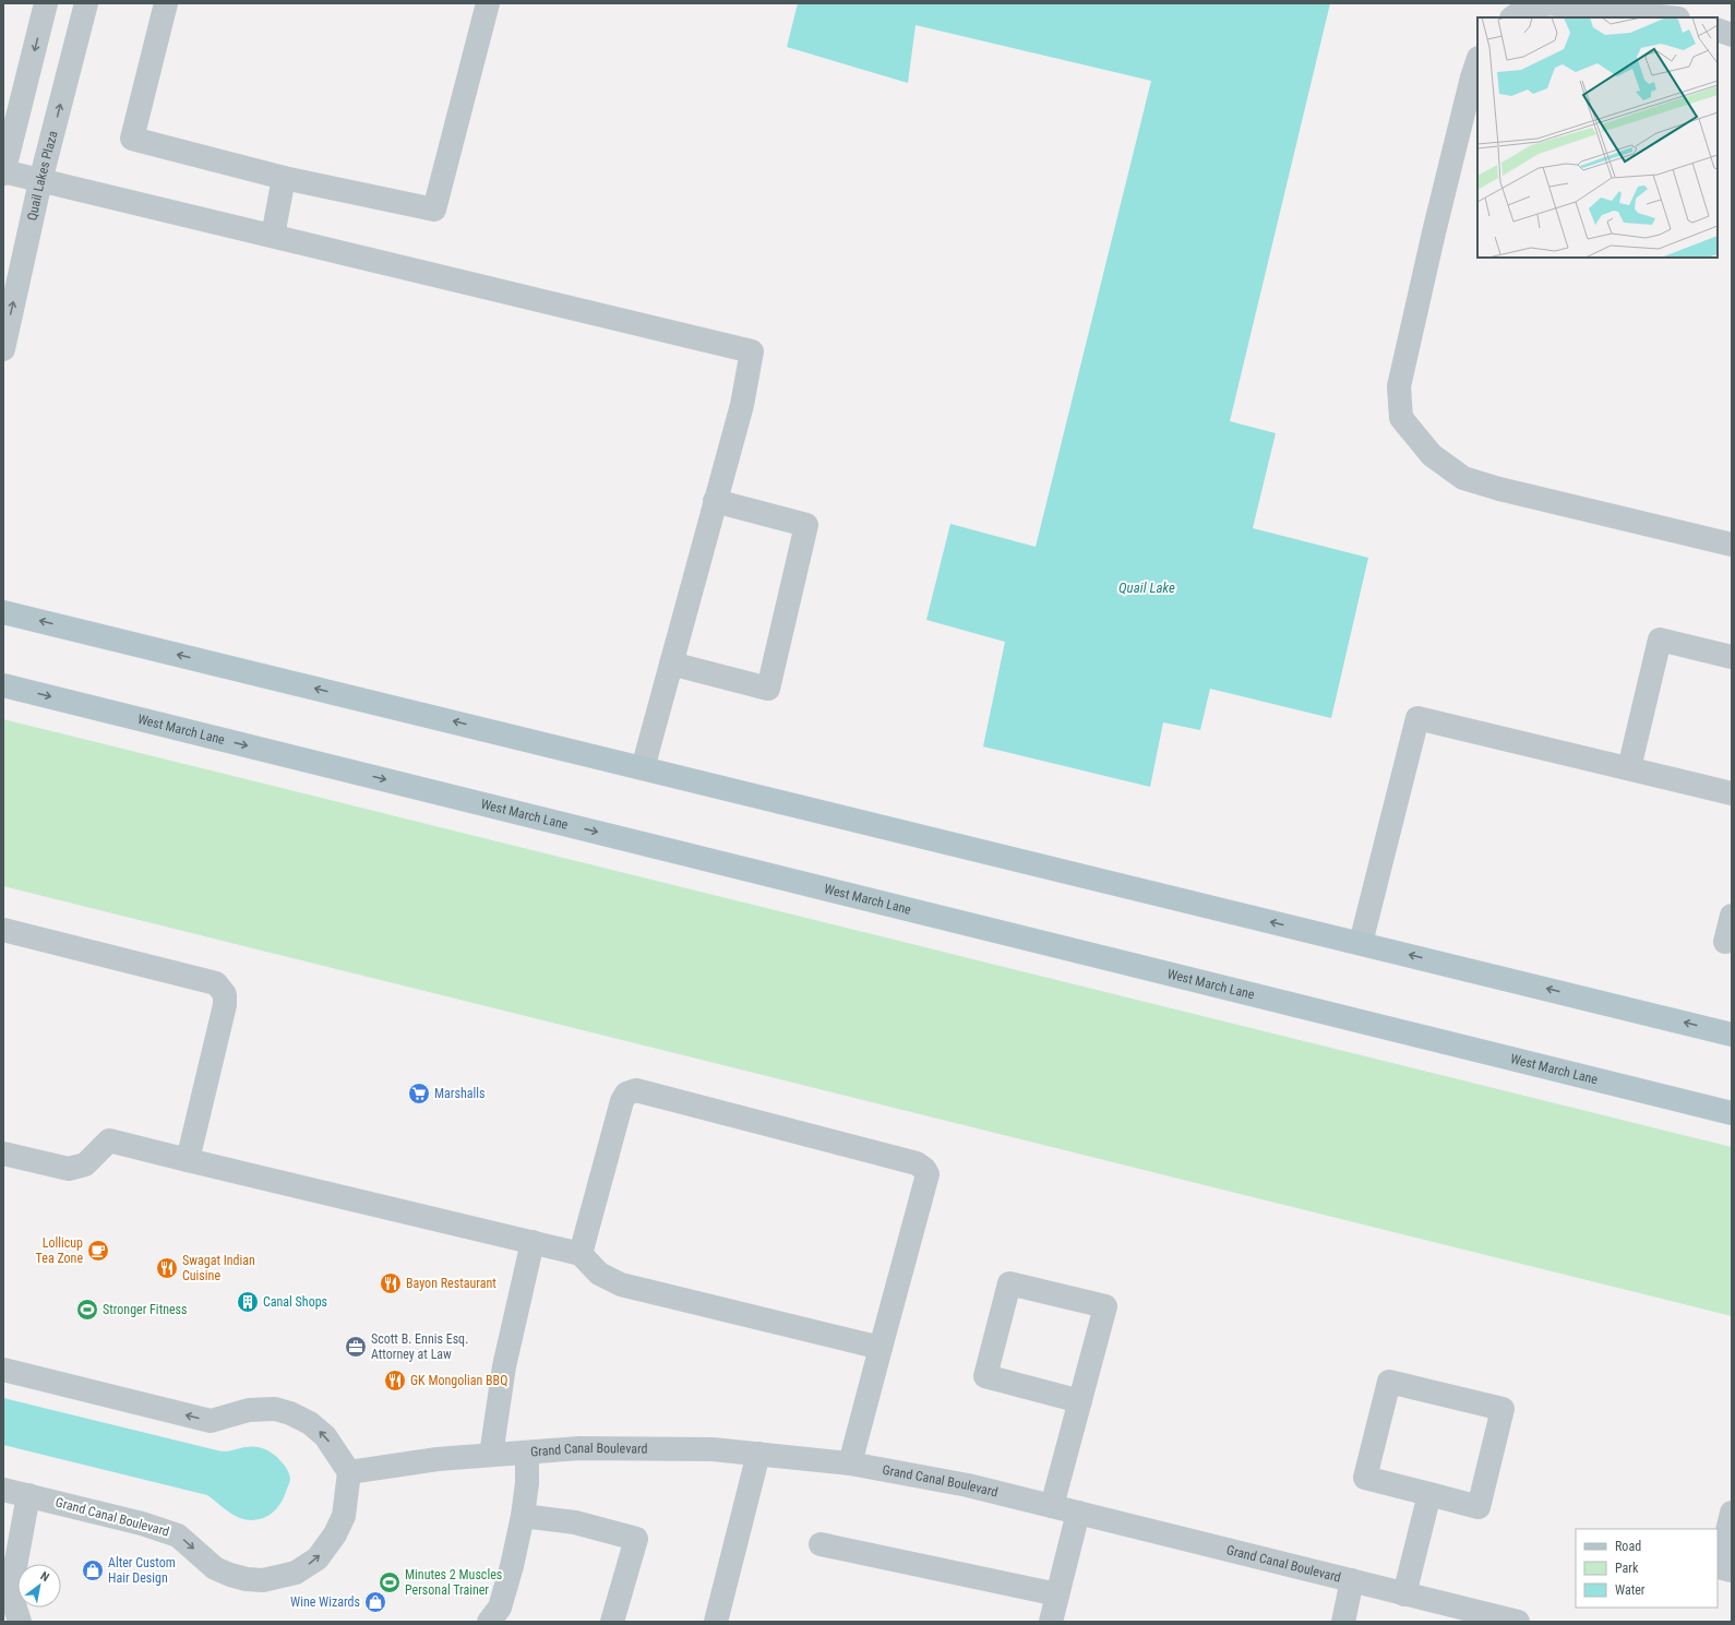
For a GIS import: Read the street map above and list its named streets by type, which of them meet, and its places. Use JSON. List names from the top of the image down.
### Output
{
  "streets": {
    "main road": ["West March Lane"],
    "street": ["Quail Lakes Plaza", "Grand Canal Boulevard"]
  },
  "water": ["Quail Lake"],
  "places": {
    "supermarket": ["Marshalls"],
    "cafe": ["Lollicup Tea Zone"],
    "restaurant": ["Swagat Indian Cuisine", "Bayon Restaurant", "GK Mongolian BBQ"],
    "building": ["Canal Shops"],
    "sports": ["Stronger Fitness", "Minutes 2 Muscles Personal Trainer"],
    "office": ["Scott B. Ennis Esq. Attorney at Law"],
    "shop": ["Alter Custom Hair Design", "Wine Wizards"]
  },
  "legend": ["Road", "Park", "Water"],
  "north": "top right"
}
